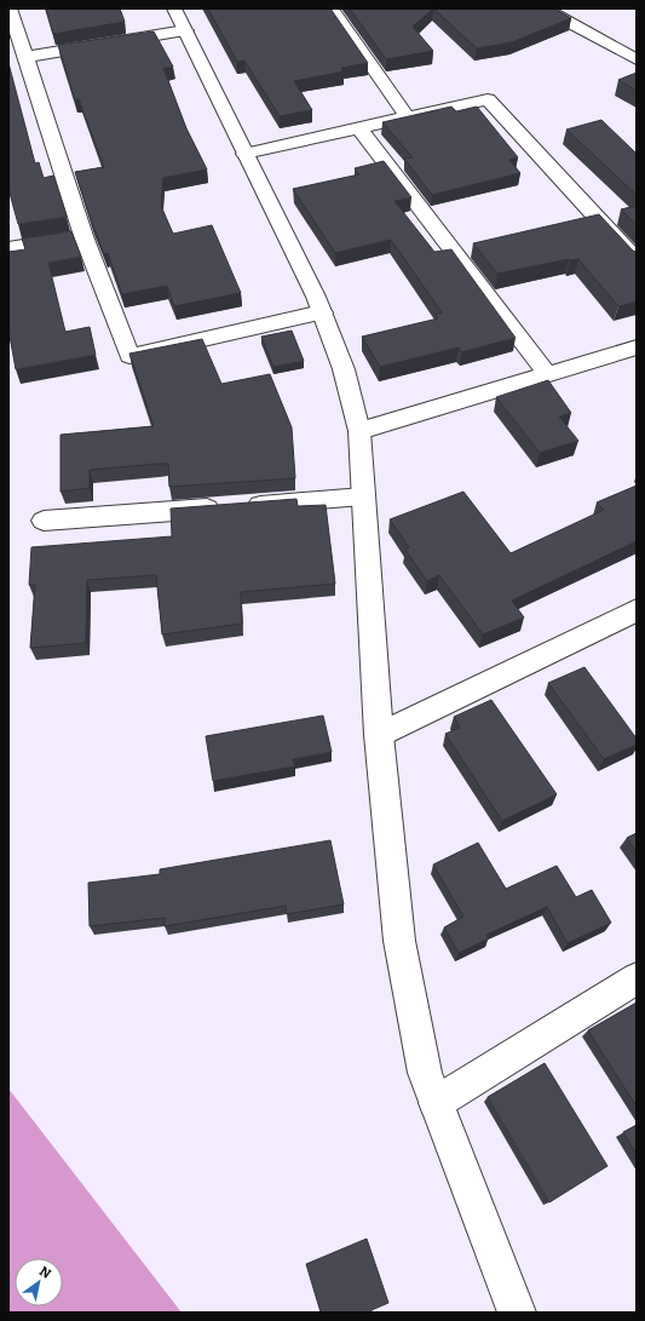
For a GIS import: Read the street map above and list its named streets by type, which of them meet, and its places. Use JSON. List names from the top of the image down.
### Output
{
  "north": "top right"
}
